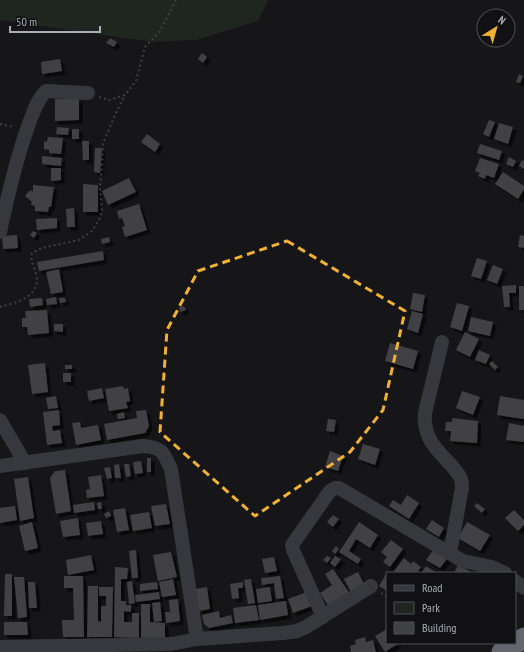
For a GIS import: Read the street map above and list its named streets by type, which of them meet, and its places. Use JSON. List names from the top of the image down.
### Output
{
  "legend": ["Road", "Park", "Building"],
  "scale_bar": "50 m",
  "north": "top right"
}
